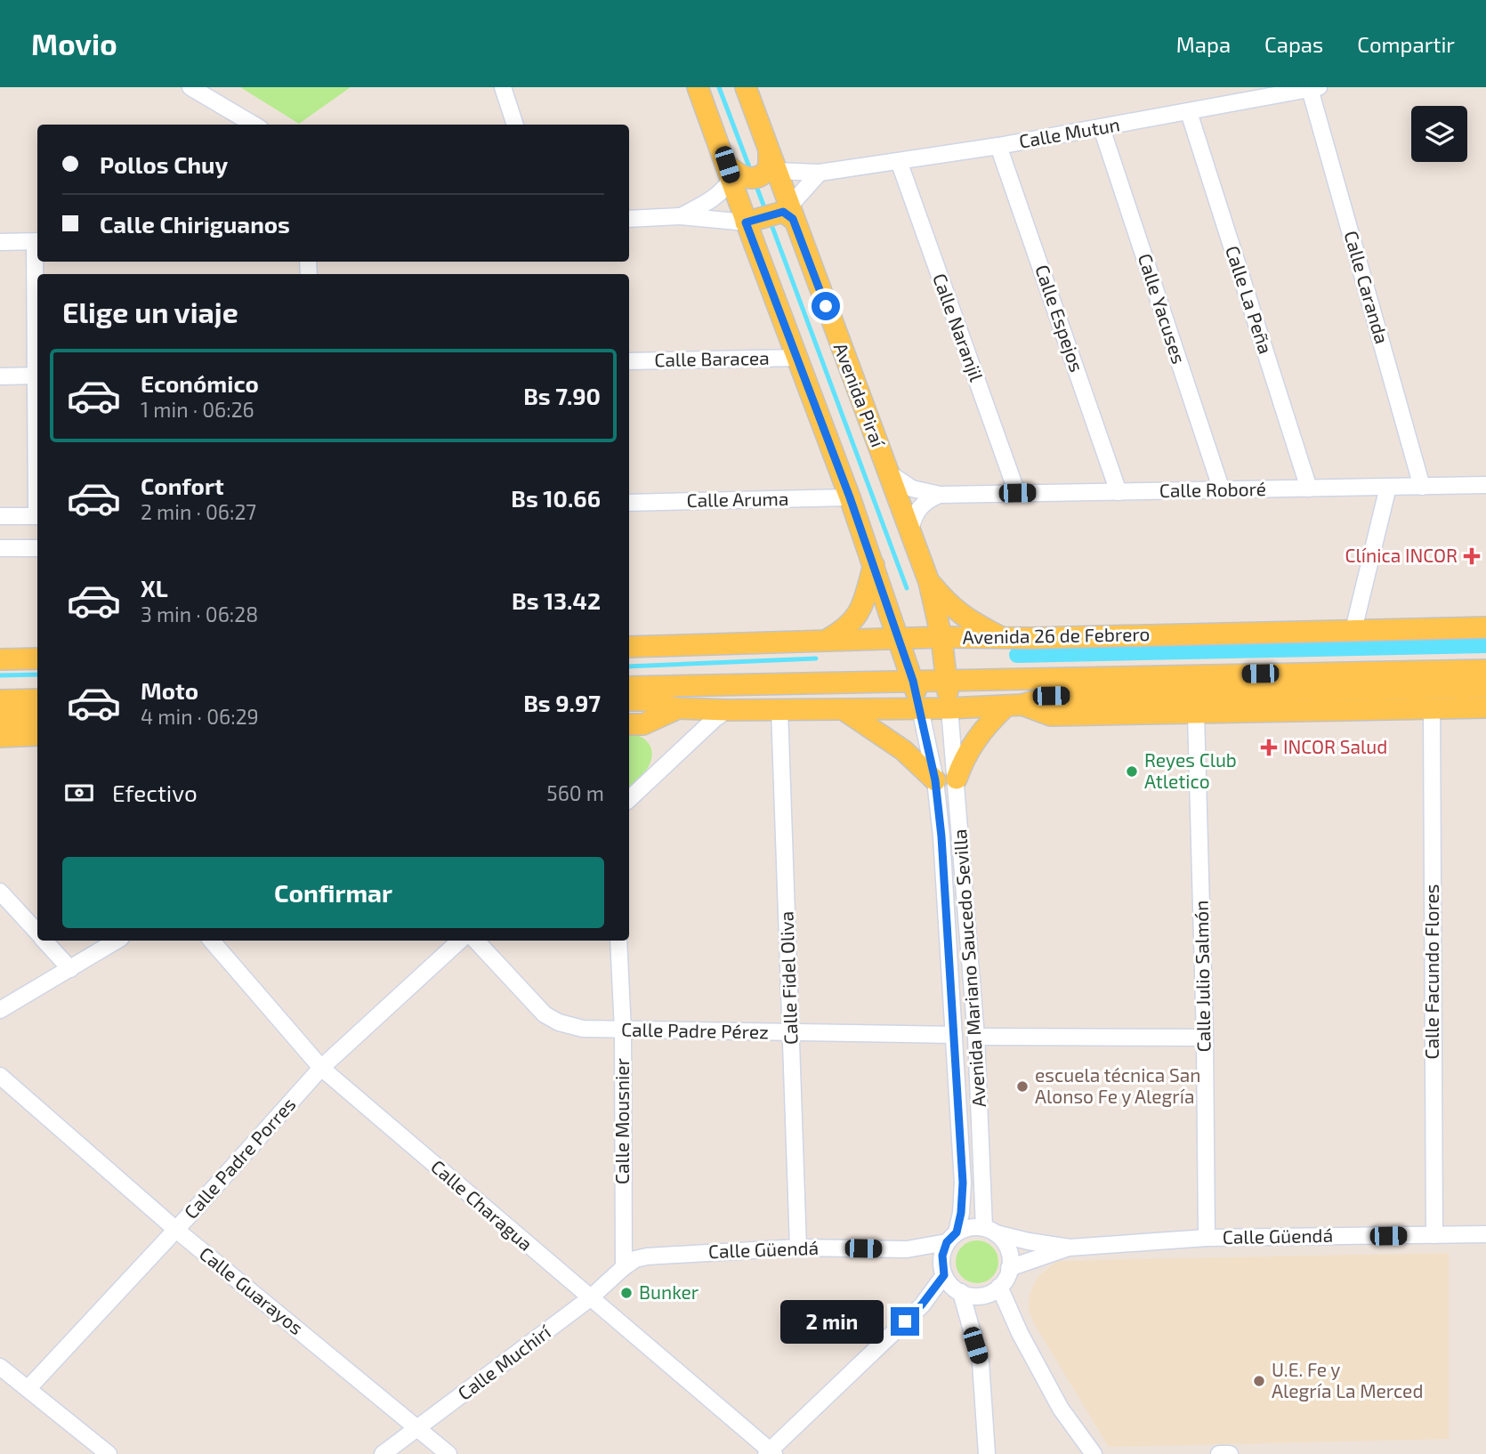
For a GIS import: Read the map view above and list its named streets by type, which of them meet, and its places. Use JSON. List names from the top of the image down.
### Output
{
  "streets": {
    "main road": ["Avenida Piraí", "Avenida 26 de Febrero"],
    "street": [
      "Calle Mutun",
      "Calle Caranda",
      "Calle La Peña",
      "Calle Yacuses",
      "Calle Espejos",
      "Calle Naranjil",
      "Calle Baracea",
      "Calle Roboré",
      "Calle Aruma",
      "Avenida Mariano Saucedo Sevilla",
      "Calle Facundo Flores",
      "Calle Julio Salmón",
      "Calle Fidel Oliva",
      "Calle Padre Pérez",
      "Calle Mousnier",
      "Calle Padre Porres",
      "Calle Charagua",
      "Calle Güendá",
      "Calle Guarayos",
      "Calle Muchirí"
    ]
  },
  "crossings": [
    ["Calle Mutun", "Calle Caranda"],
    ["Calle Mutun", "Calle La Peña"],
    ["Calle Mutun", "Calle Yacuses"],
    ["Calle Mutun", "Calle Espejos"],
    ["Calle Mutun", "Calle Naranjil"],
    ["Calle Mutun", "Avenida Piraí"],
    ["Calle Caranda", "Calle Roboré"],
    ["Calle La Peña", "Calle Roboré"],
    ["Calle Yacuses", "Calle Roboré"],
    ["Calle Espejos", "Calle Roboré"],
    ["Calle Naranjil", "Calle Roboré"],
    ["Avenida Piraí", "Calle Roboré"],
    ["Avenida Piraí", "Avenida 26 de Febrero"],
    ["Avenida Piraí", "Avenida Mariano Saucedo Sevilla"],
    ["Avenida Mariano Saucedo Sevilla", "Calle Padre Pérez"],
    ["Avenida Mariano Saucedo Sevilla", "Calle Güendá"],
    ["Calle Facundo Flores", "Calle Güendá"],
    ["Calle Julio Salmón", "Calle Güendá"],
    ["Calle Fidel Oliva", "Calle Padre Pérez"],
    ["Calle Fidel Oliva", "Calle Güendá"],
    ["Calle Padre Pérez", "Calle Mousnier"],
    ["Calle Mousnier", "Calle Güendá"],
    ["Calle Mousnier", "Calle Muchirí"],
    ["Calle Padre Porres", "Calle Charagua"],
    ["Calle Padre Porres", "Calle Guarayos"],
    ["Calle Charagua", "Calle Muchirí"],
    ["Calle Güendá", "Calle Muchirí"],
    ["Calle Guarayos", "Calle Muchirí"]
  ],
  "places": {
    "health": ["Clínica INCOR", "INCOR Salud"],
    "other": [
      "Reyes Club Atletico",
      "escuela técnica San Alonso Fe y Alegría",
      "Bunker",
      "U.E. Fe y Alegría La Merced"
    ]
  },
  "page": {
    "header": "Movio",
    "nav": ["Mapa", "Capas", "Compartir"],
    "banner": ["Pollos Chuy", "Calle Chiriguanos"],
    "heading": "Elige un viaje",
    "list": [
      {
        "name": "Económico",
        "note": "1 min · 06:26",
        "value": "Bs 7.90"
      },
      {
        "name": "Confort",
        "note": "2 min · 06:27",
        "value": "Bs 10.66"
      },
      {
        "name": "XL",
        "note": "3 min · 06:28",
        "value": "Bs 13.42"
      },
      {
        "name": "Moto",
        "note": "4 min · 06:29",
        "value": "Bs 9.97"
      }
    ],
    "pay": ["Efectivo", "560 m"],
    "buttons": "Confirmar",
    "bubble": "2 min"
  }
}
